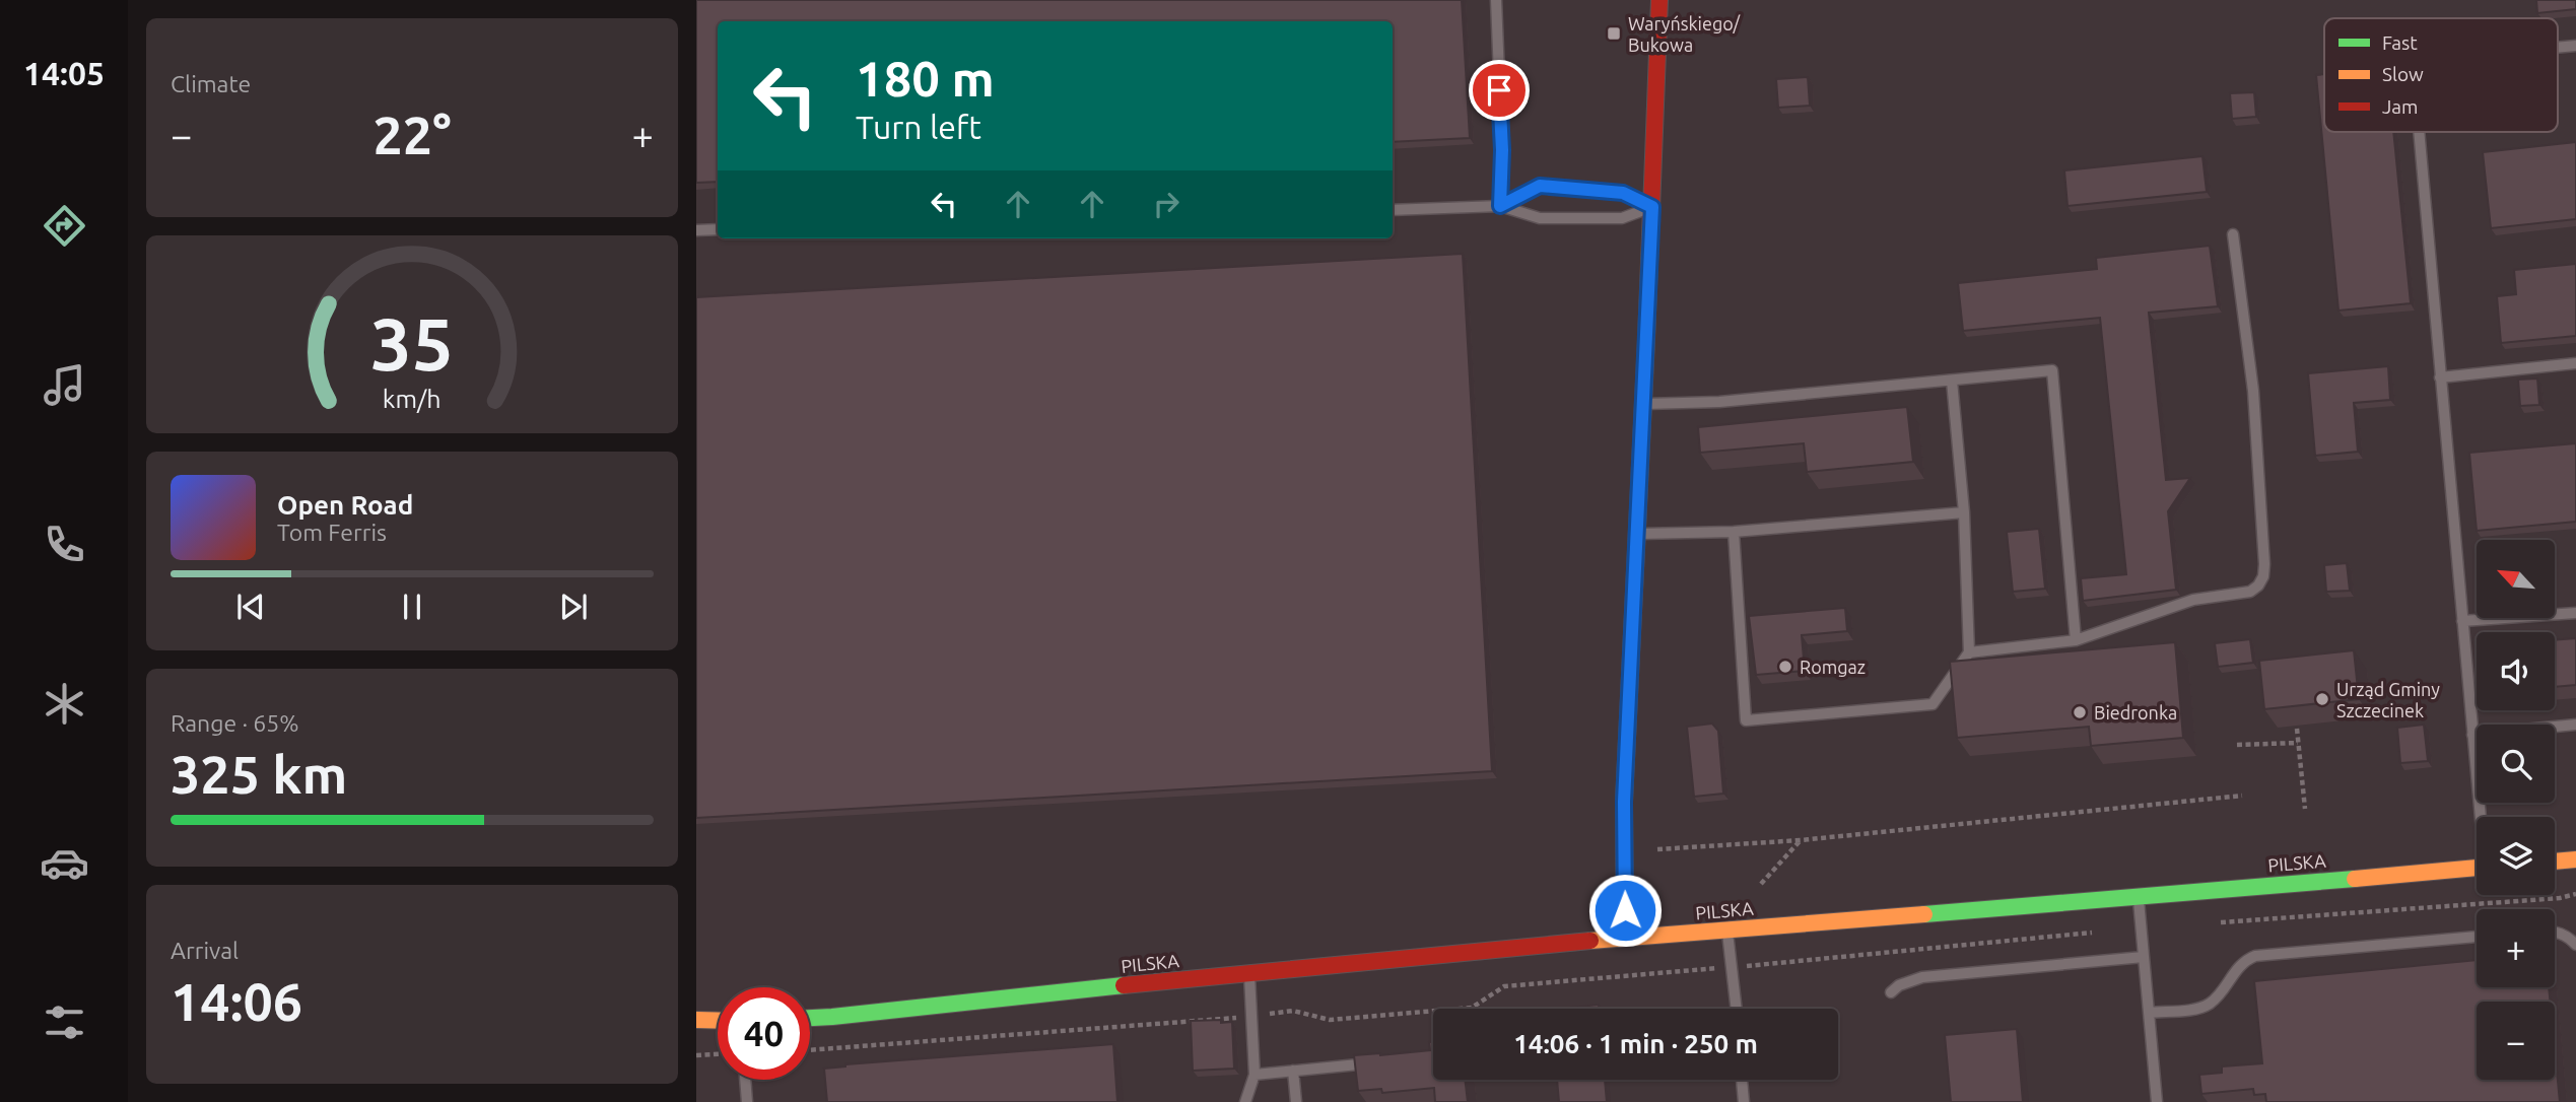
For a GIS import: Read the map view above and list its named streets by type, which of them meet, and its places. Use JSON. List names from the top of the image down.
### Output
{
  "streets": {
    "street": ["PILSKA"]
  },
  "places": {
    "transit": ["Waryńskiego/ Bukowa"],
    "other": ["Romgaz", "Urząd Gminy Szczecinek", "Biedronka"]
  },
  "legend": ["Fast", "Slow", "Jam"],
  "north": "top left",
  "page": {
    "tabs": "14:05",
    "tile": [
      "Climate",
      ["Range · 65%", "325 km"],
      ["Arrival", "14:06"]
    ],
    "turn": ["180 m", "Turn left"],
    "heat": ["−", "22°", "+"],
    "song": ["Open Road", "Tom Ferris"],
    "map_buttons": ["+", "−"],
    "limit": "40",
    "trip": "14:06 · 1 min · 250 m",
    "gauge": ["35", "km/h"]
  }
}
